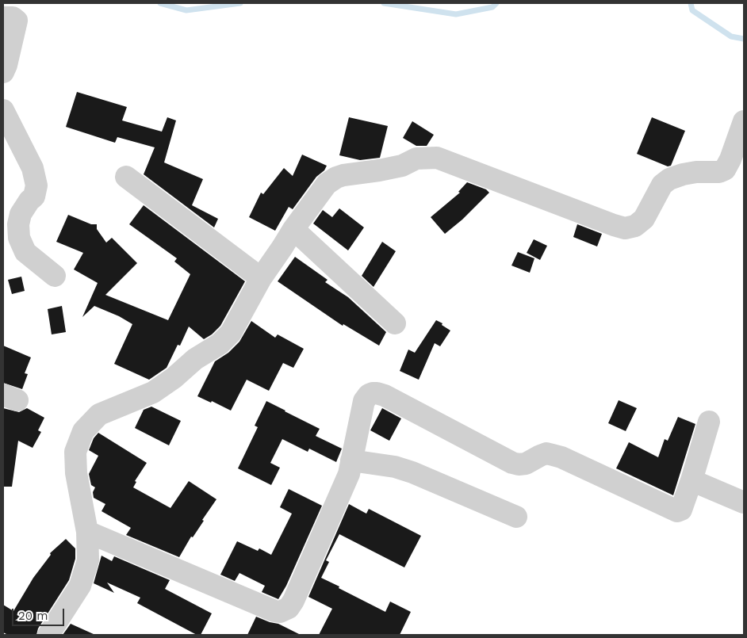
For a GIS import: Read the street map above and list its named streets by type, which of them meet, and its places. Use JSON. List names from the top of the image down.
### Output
{
  "scale_bar": "20 m"
}
